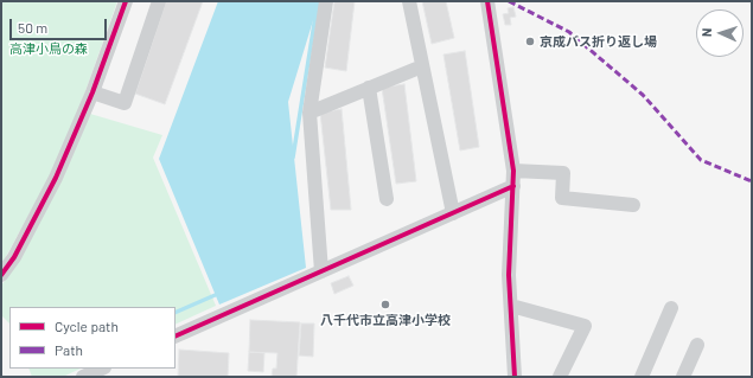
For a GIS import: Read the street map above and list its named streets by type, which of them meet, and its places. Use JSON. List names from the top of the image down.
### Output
{
  "parks": ["高津小鳥の森"],
  "places": ["京成バス折り返し場", "八千代市立高津小学校"],
  "legend": ["Cycle path", "Path"],
  "scale_bar": "50 m",
  "north": "left"
}
